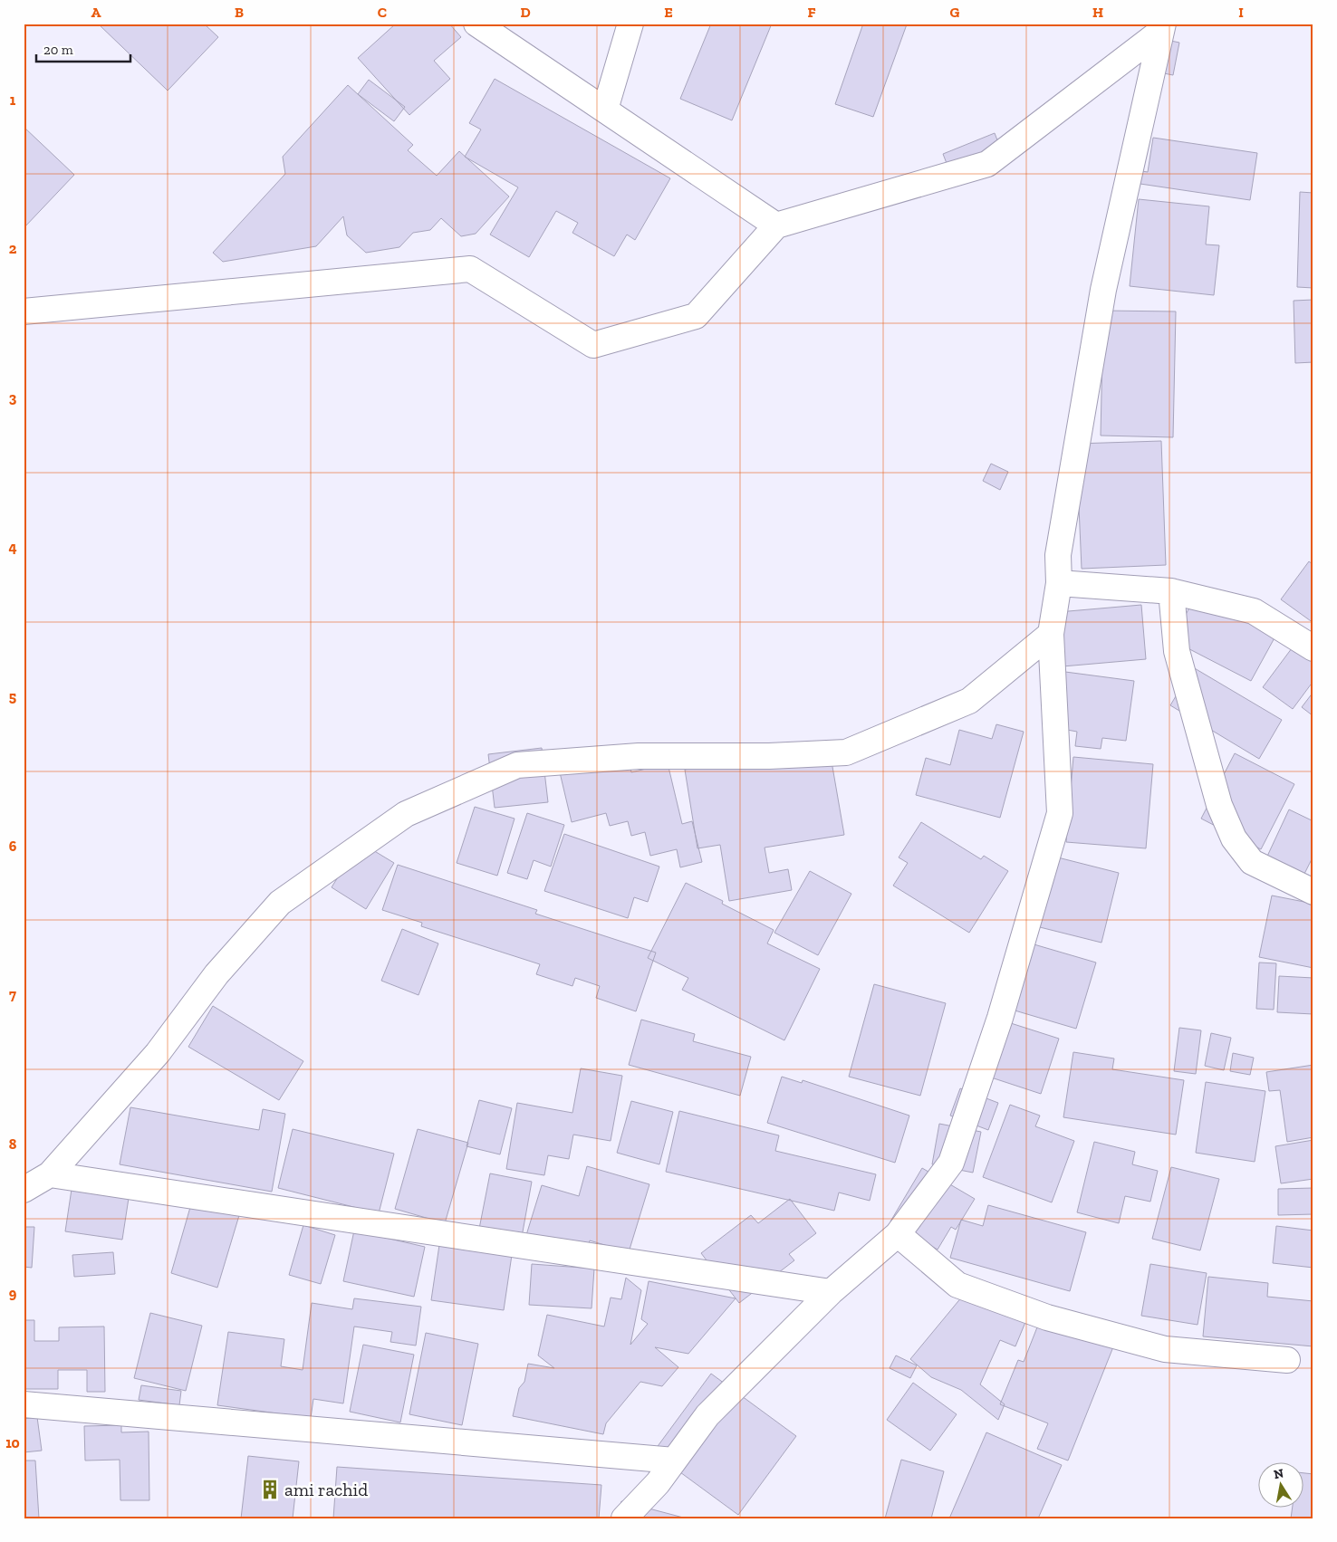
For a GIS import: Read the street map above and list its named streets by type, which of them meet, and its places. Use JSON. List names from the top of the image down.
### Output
{
  "places": {
    "building": ["ami rachid"]
  },
  "scale_bar": "20 m",
  "north": "top",
  "grid": {
    "columns": [
      "A",
      "B",
      "C",
      "D",
      "E",
      "F",
      "G",
      "H",
      "I"
    ],
    "rows": [
      "1",
      "2",
      "3",
      "4",
      "5",
      "6",
      "7",
      "8",
      "9",
      "10"
    ]
  }
}
